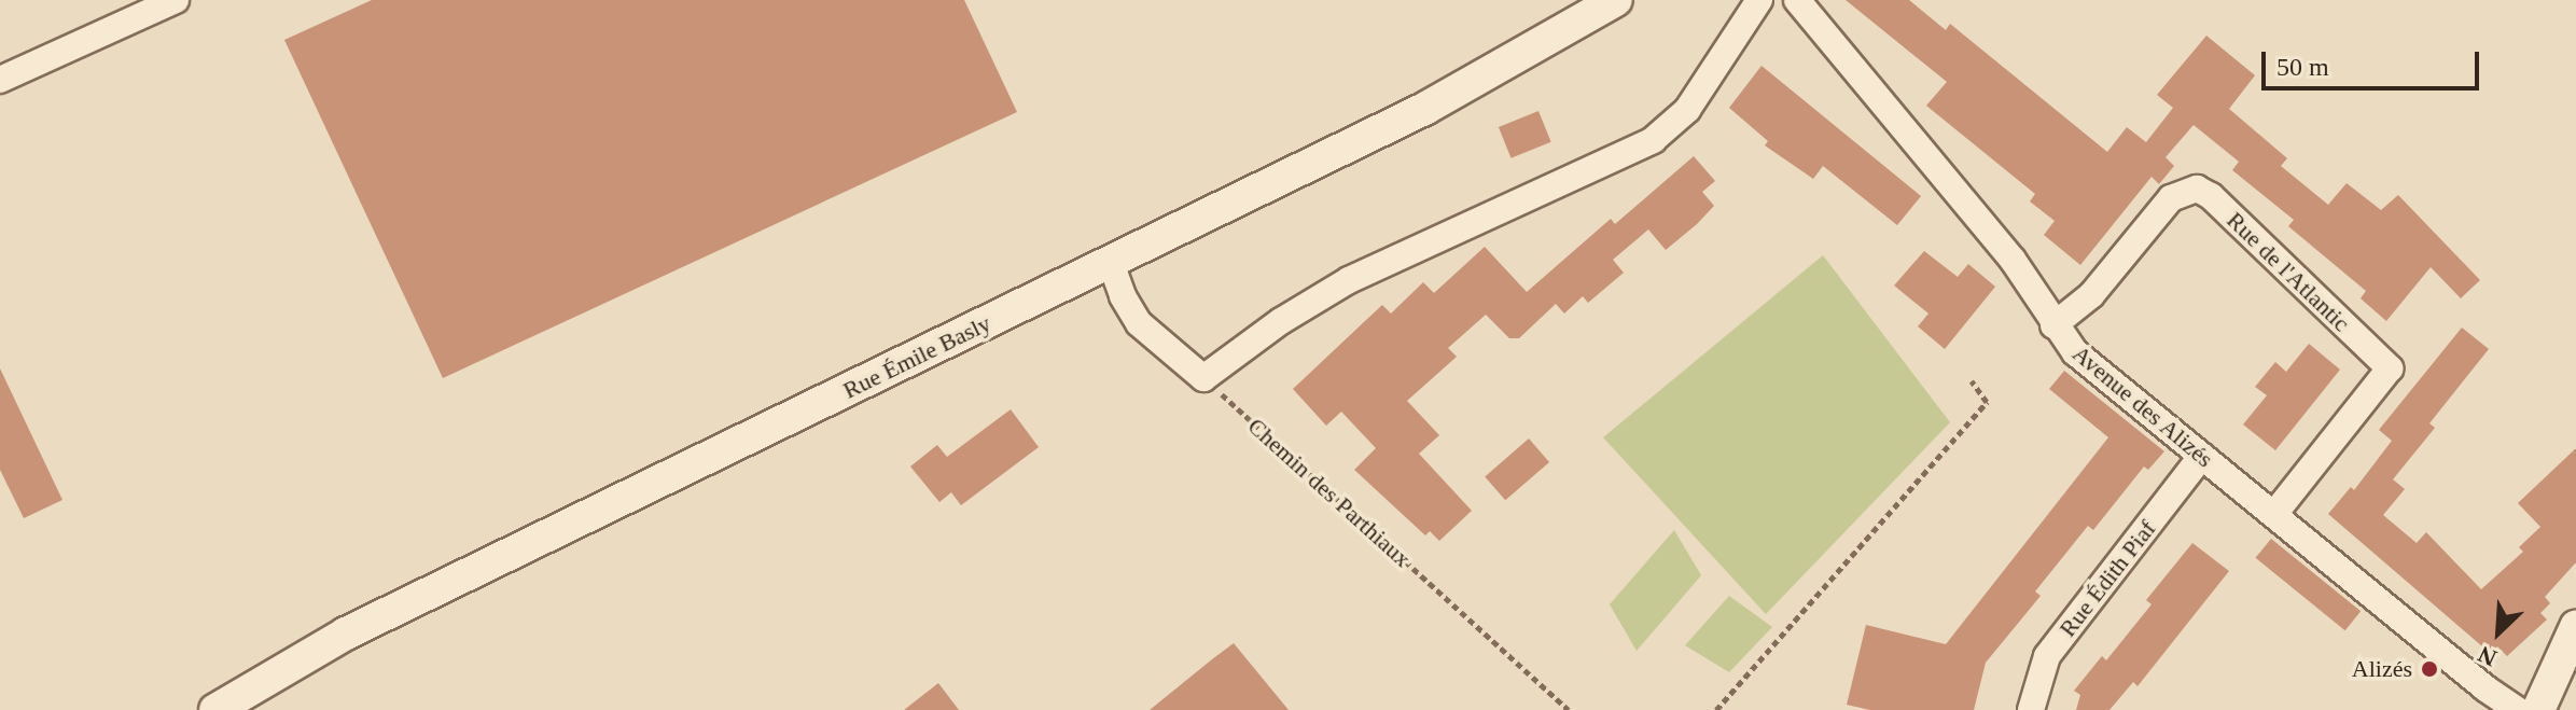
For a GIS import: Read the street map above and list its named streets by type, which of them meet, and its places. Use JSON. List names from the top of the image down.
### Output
{
  "streets": {
    "street": [
      "Rue de l'Atlantic",
      "Rue Émile Basly",
      "Avenue des Alizés",
      "Rue Édith Piaf"
    ],
    "path": ["Chemin des Parthiaux"]
  },
  "crossings": [
    ["Rue de l'Atlantic", "Avenue des Alizés"],
    ["Avenue des Alizés", "Rue Édith Piaf"]
  ],
  "places": ["Alizés"],
  "scale_bar": "50 m",
  "north": "bottom left"
}
